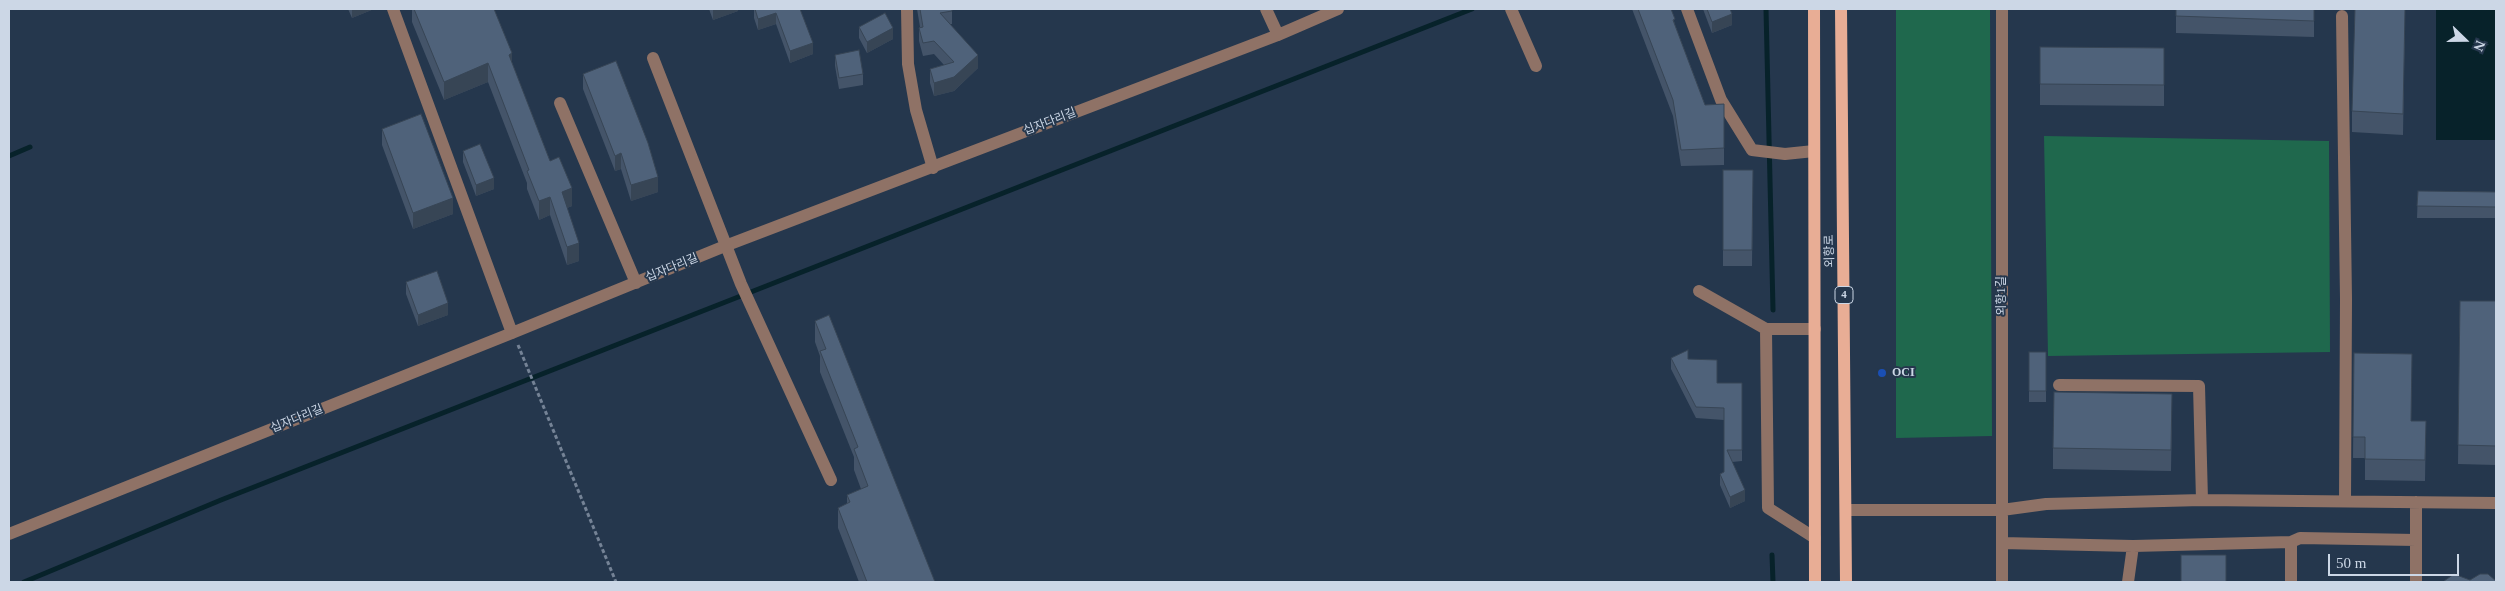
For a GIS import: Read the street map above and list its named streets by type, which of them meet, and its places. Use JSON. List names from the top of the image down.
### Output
{
  "streets": {
    "main road": ["외항로", "4"],
    "street": ["십자다리길", "외항1길"]
  },
  "places": ["OCI"],
  "scale_bar": "50 m",
  "north": "right"
}
